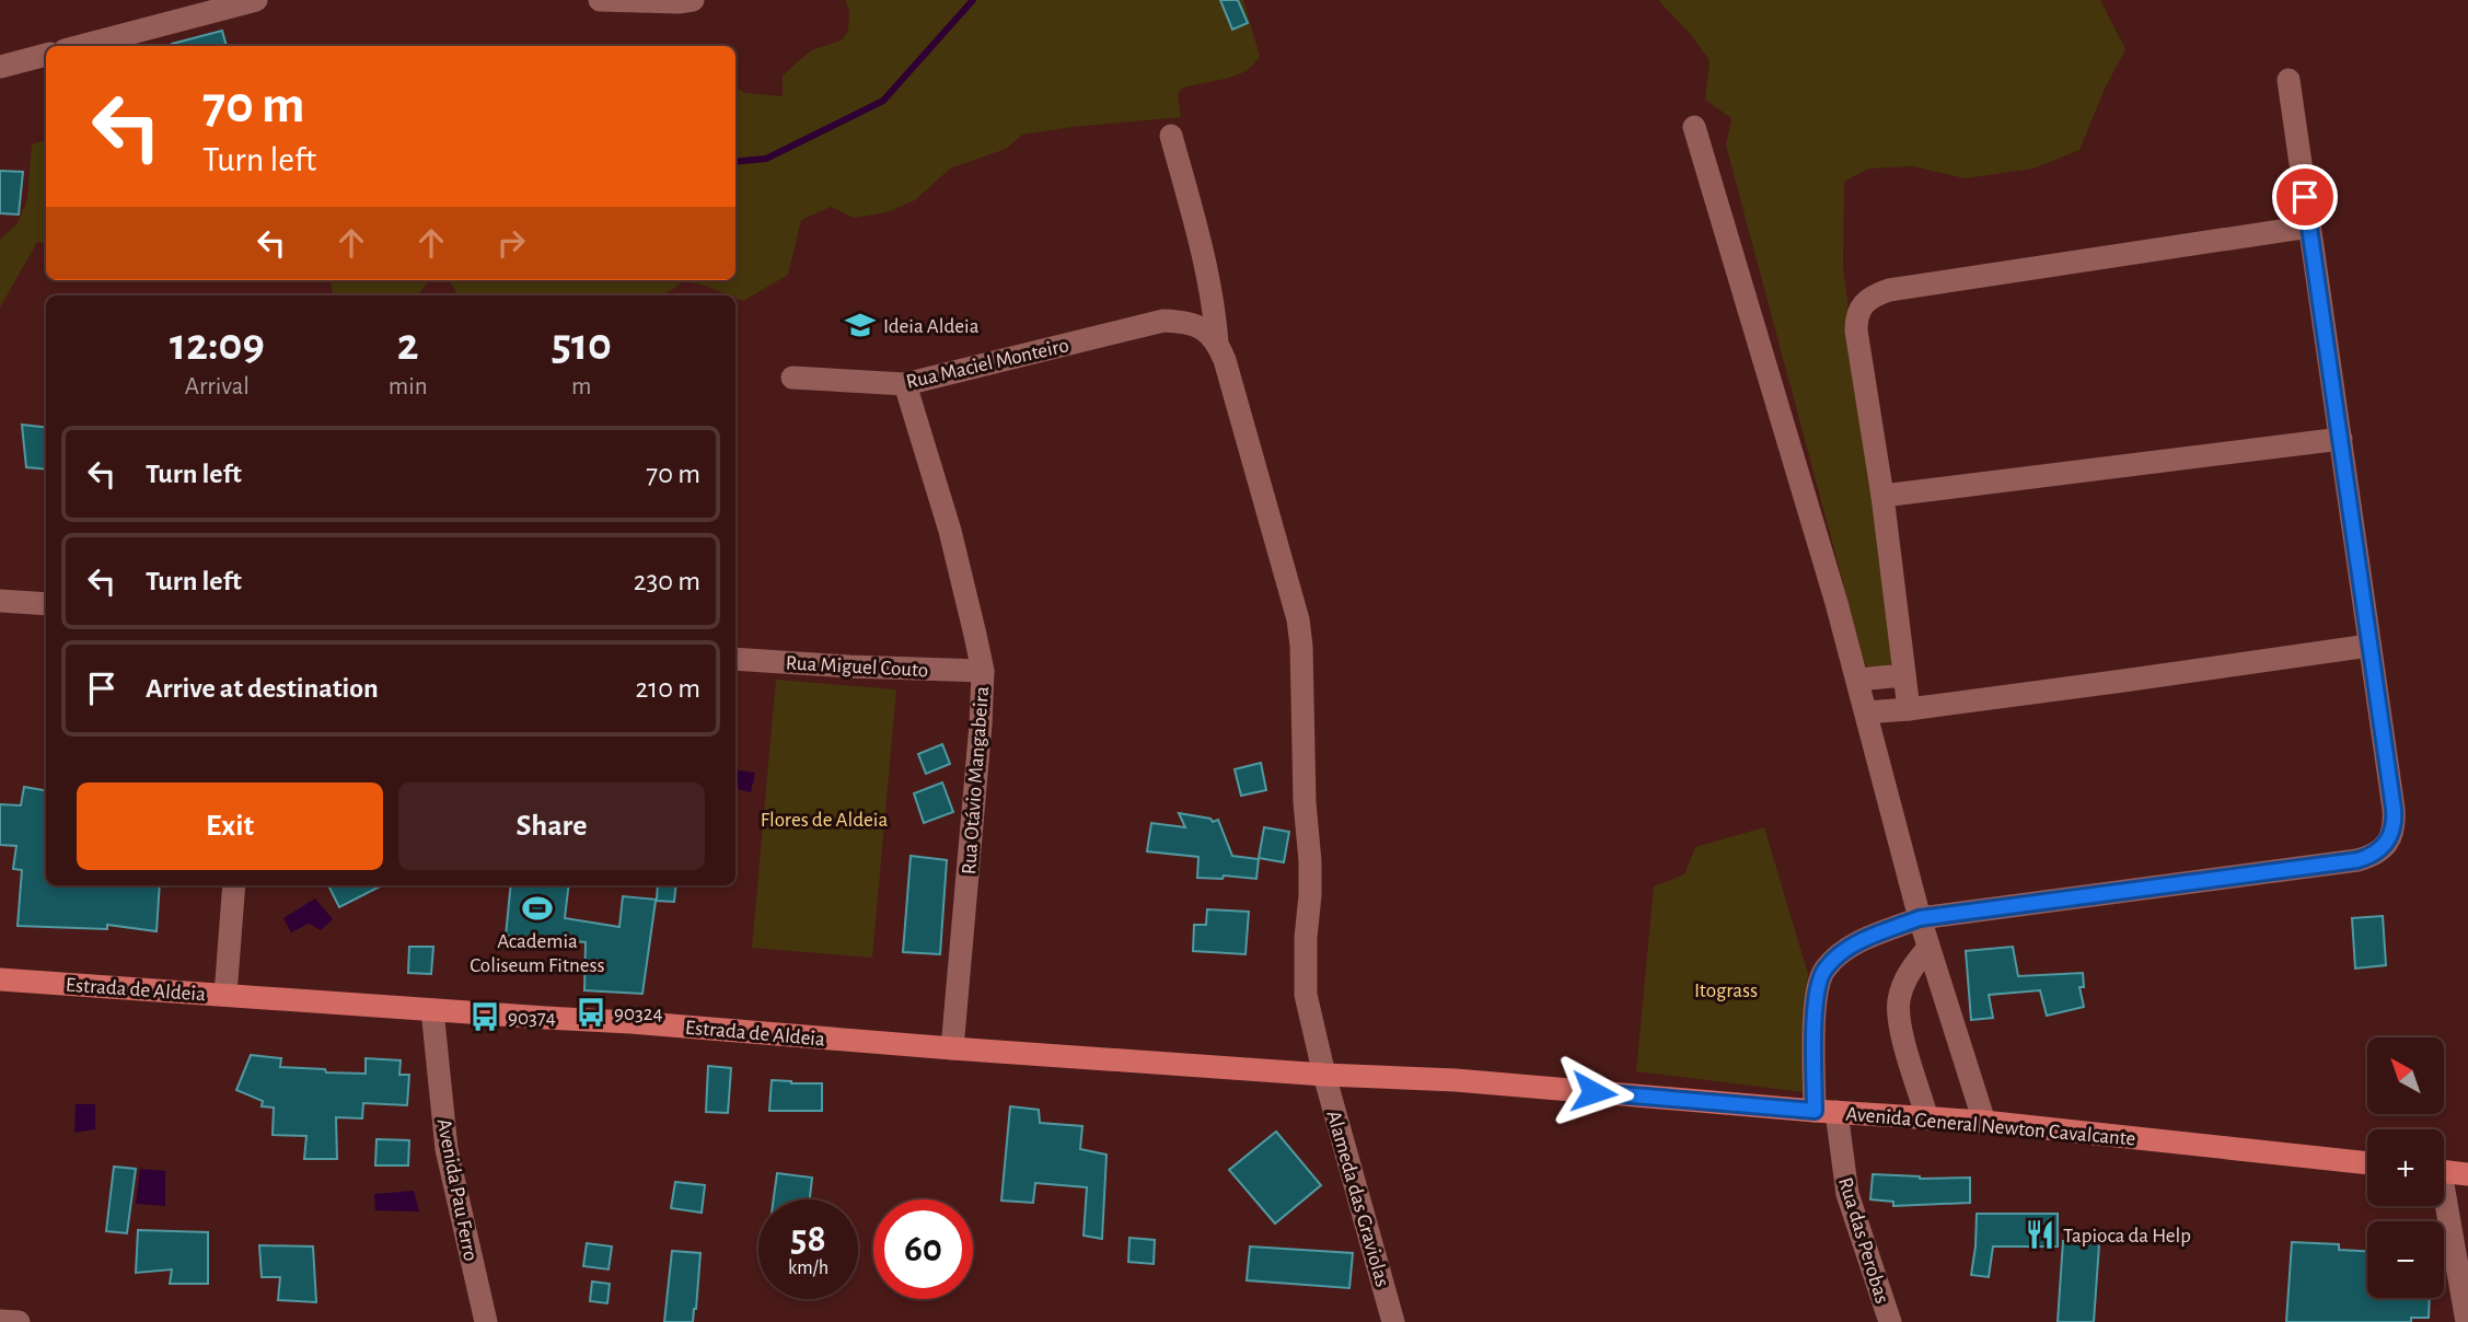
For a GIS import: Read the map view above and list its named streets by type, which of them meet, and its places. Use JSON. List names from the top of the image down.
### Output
{
  "streets": {
    "main road": ["Estrada de Aldeia", "Avenida General Newton Cavalcante"],
    "street": [
      "Rua Maciel Monteiro",
      "Rua Miguel Couto",
      "Rua Otávio Mangabeira",
      "Avenida Pau Ferro",
      "Alameda das Graviolas",
      "Rua das Perobas"
    ]
  },
  "crossings": [
    ["Rua Maciel Monteiro", "Rua Otávio Mangabeira"],
    ["Rua Maciel Monteiro", "Alameda das Graviolas"],
    ["Rua Miguel Couto", "Rua Otávio Mangabeira"],
    ["Rua Otávio Mangabeira", "Estrada de Aldeia"],
    ["Estrada de Aldeia", "Avenida General Newton Cavalcante"],
    ["Estrada de Aldeia", "Avenida Pau Ferro"],
    ["Estrada de Aldeia", "Alameda das Graviolas"],
    ["Avenida General Newton Cavalcante", "Rua das Perobas"]
  ],
  "parks": ["Flores de Aldeia", "Itograss"],
  "places": {
    "school or university": ["Ideia Aldeia"],
    "sports": ["Academia Coliseum Fitness"],
    "bus stop": ["90324", "90374"],
    "restaurant": ["Tapioca da Help"]
  },
  "north": "top left",
  "page": {
    "turn": ["70 m", "Turn left"],
    "eta": [
      "12:09",
      "Arrival",
      "2",
      "min",
      "510",
      "m"
    ],
    "list": [
      {
        "name": "Turn left",
        "value": "70 m"
      },
      {
        "name": "Turn left",
        "value": "230 m"
      },
      {
        "name": "Arrive at destination",
        "value": "210 m"
      }
    ],
    "buttons": ["Exit", "Share"],
    "map_buttons": ["+", "−"],
    "speed": "58 km/h",
    "limit": "60"
  }
}
